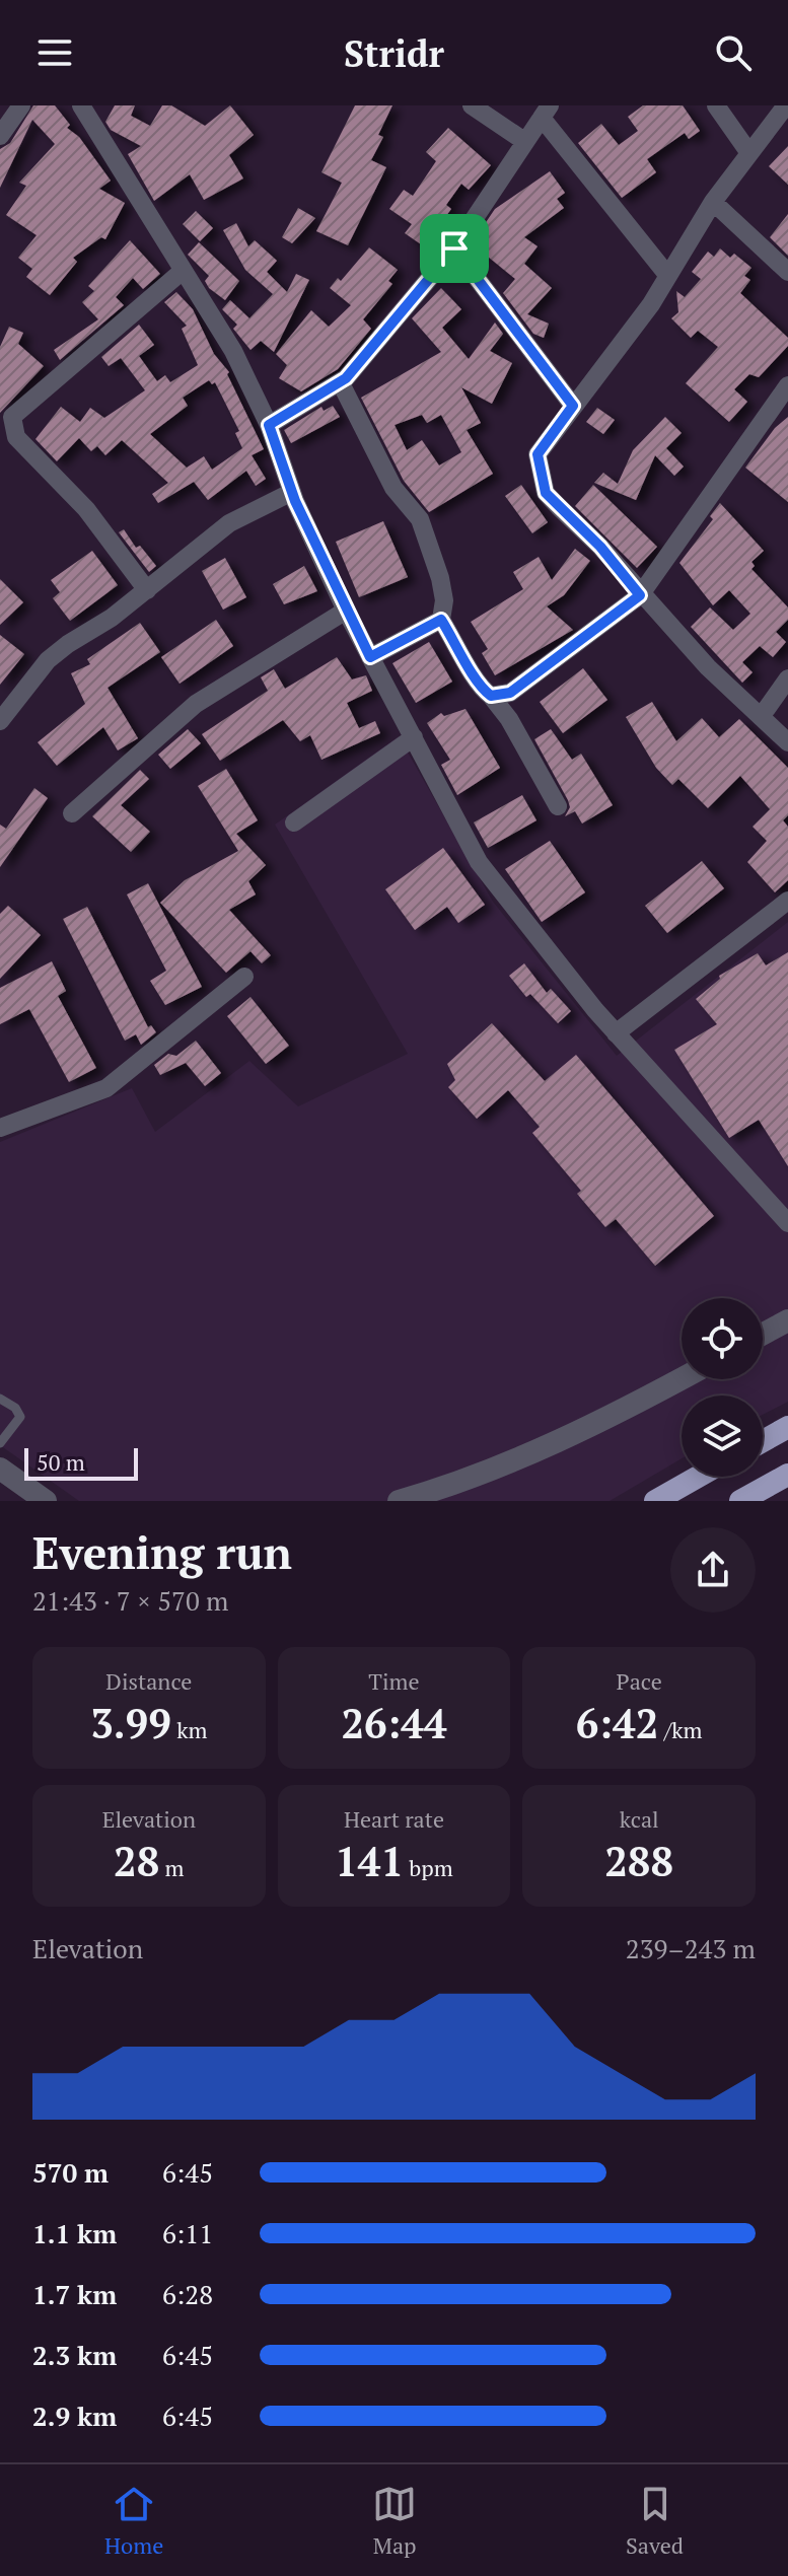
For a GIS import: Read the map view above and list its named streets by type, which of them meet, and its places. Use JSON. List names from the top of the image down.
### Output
{
  "scale_bar": "50 m",
  "page": {
    "header": "Stridr",
    "scale": "50 m",
    "heading": ["Evening run", "21:43 · 7 × 570 m"],
    "stats": [
      ["Distance", "3.99 km"],
      ["Time", "26:44"],
      ["Pace", "6:42 /km"],
      ["Elevation", "28 m"],
      ["Heart rate", "141 bpm"],
      ["kcal", "288"]
    ],
    "chart": ["Elevation", "239–243 m"],
    "list": [
      {
        "name": "570 m",
        "note": "6:45"
      },
      {
        "name": "1.1 km",
        "note": "6:11"
      },
      {
        "name": "1.7 km",
        "note": "6:28"
      },
      {
        "name": "2.3 km",
        "note": "6:45"
      },
      {
        "name": "2.9 km",
        "note": "6:45"
      }
    ],
    "tabs": ["Home", "Map", "Saved"]
  }
}
